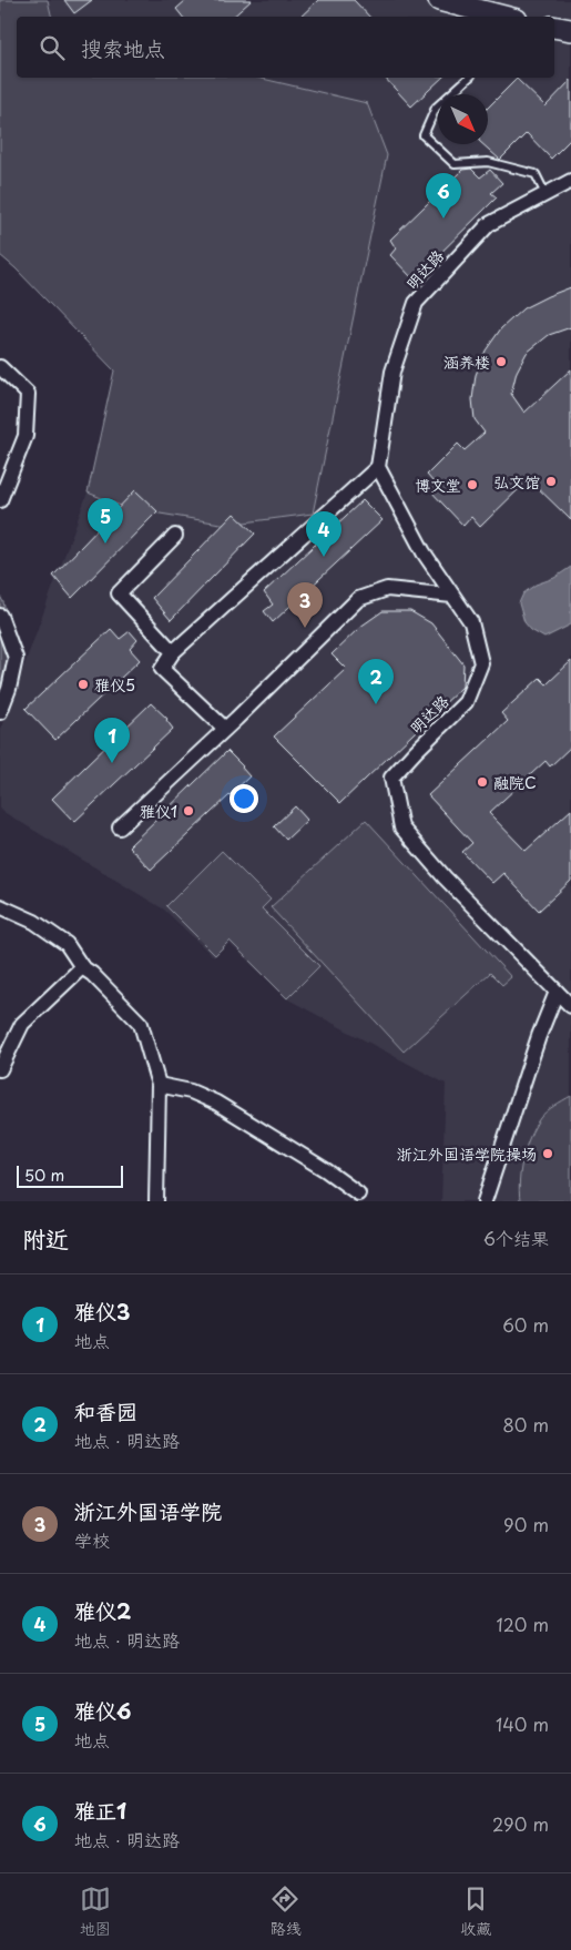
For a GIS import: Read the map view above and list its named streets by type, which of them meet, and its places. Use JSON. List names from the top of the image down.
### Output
{
  "streets": {
    "street": ["明达路"]
  },
  "places": [
    "涵养楼",
    "弘文馆",
    "博文堂",
    "雅仪5",
    "融院C",
    "雅仪1",
    "浙江外国语学院操场"
  ],
  "scale_bar": "50 m",
  "north": "bottom right",
  "page": {
    "search": "搜索地点",
    "pins": [
      "6",
      "5",
      "4",
      "3",
      "2",
      "1"
    ],
    "scale": "50 m",
    "heading": ["附近", "6个结果"],
    "list": [
      {
        "mark": "1",
        "name": "雅仪3",
        "note": "地点",
        "value": "60 m"
      },
      {
        "mark": "2",
        "name": "和香园",
        "note": "地点 · 明达路",
        "value": "80 m"
      },
      {
        "mark": "3",
        "name": "浙江外国语学院",
        "note": "学校",
        "value": "90 m"
      },
      {
        "mark": "4",
        "name": "雅仪2",
        "note": "地点 · 明达路",
        "value": "120 m"
      },
      {
        "mark": "5",
        "name": "雅仪6",
        "note": "地点",
        "value": "140 m"
      },
      {
        "mark": "6",
        "name": "雅正1",
        "note": "地点 · 明达路",
        "value": "290 m"
      }
    ],
    "nav": ["地图", "路线", "收藏"]
  }
}
